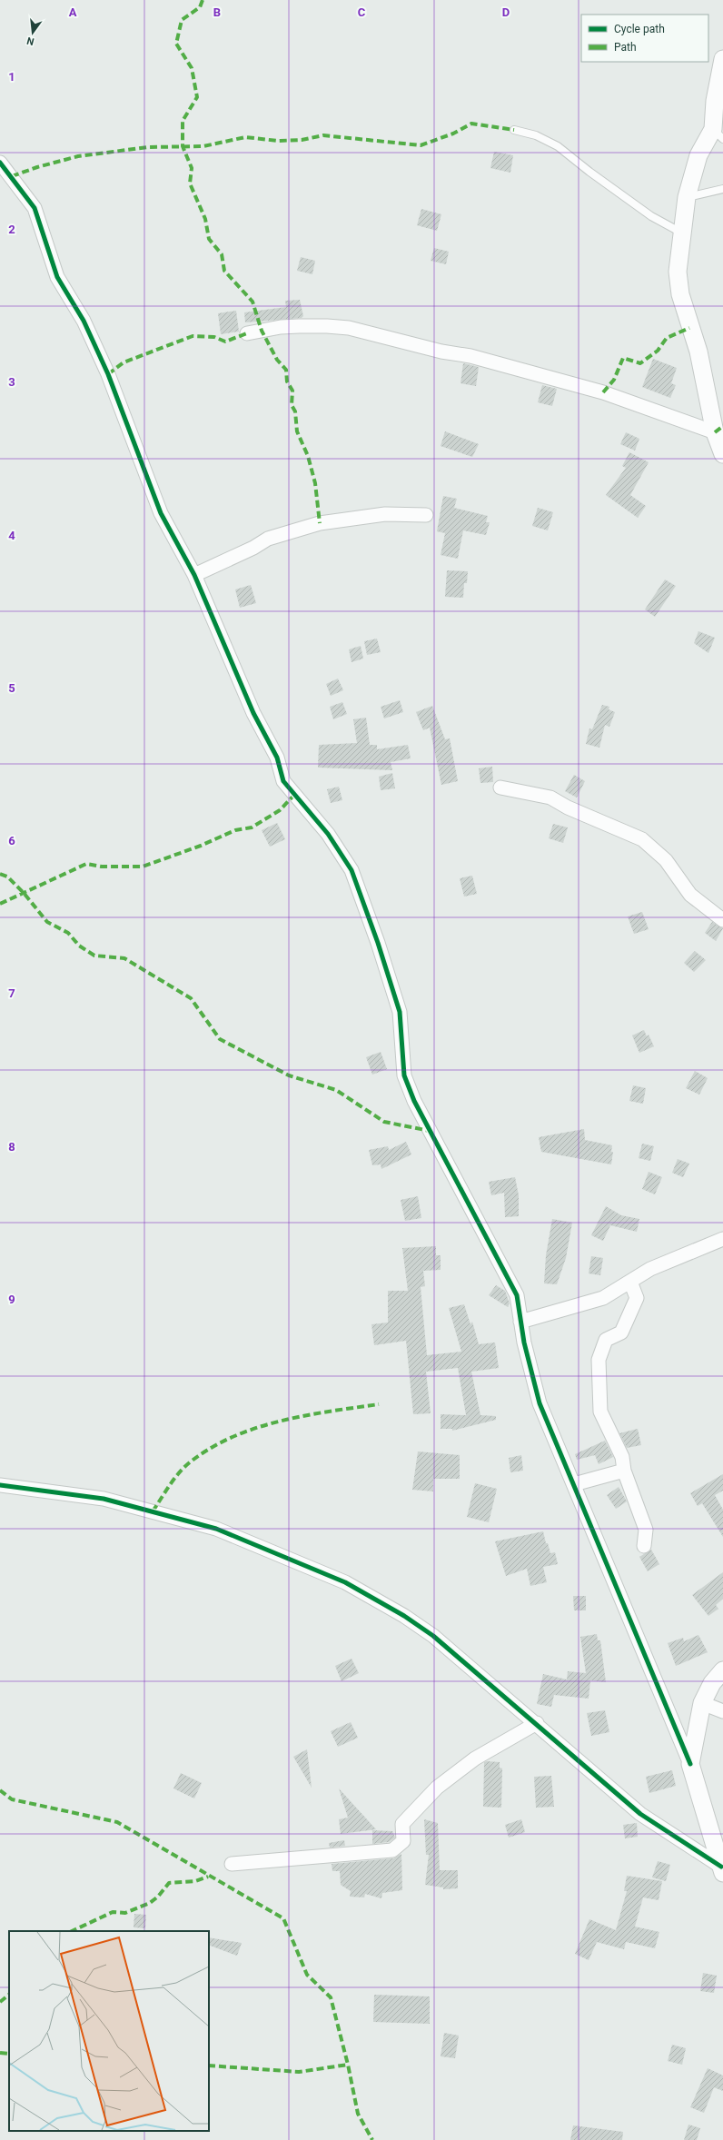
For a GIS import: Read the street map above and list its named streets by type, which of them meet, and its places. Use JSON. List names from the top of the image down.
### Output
{
  "legend": ["Cycle path", "Path"],
  "north": "bottom",
  "grid": {
    "columns": [
      "A",
      "B",
      "C",
      "D"
    ],
    "rows": [
      "1",
      "2",
      "3",
      "4",
      "5",
      "6",
      "7",
      "8",
      "9"
    ]
  }
}
